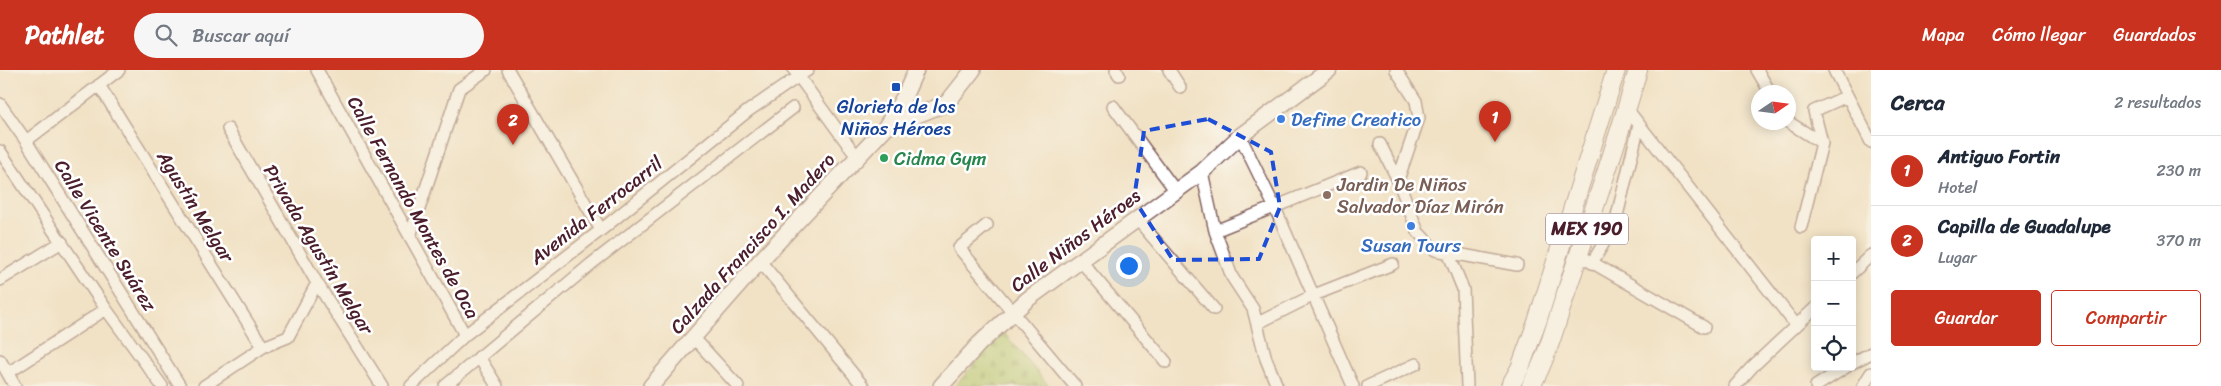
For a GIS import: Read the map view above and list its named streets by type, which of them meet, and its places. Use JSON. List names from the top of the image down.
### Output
{
  "streets": {
    "main road": ["MEX 190", "Calle Niños Héroes", "Calzada Francisco I. Madero"],
    "street": [
      "Agustín Melgar",
      "Calle Fernando Montes de Oca",
      "Avenida Ferrocarril",
      "Calle Vicente Suárez",
      "Privada Agustín Melgar"
    ]
  },
  "crossings": [
    ["Calle Fernando Montes de Oca", "Avenida Ferrocarril"]
  ],
  "places": {
    "transit": ["Glorieta de los Niños Héroes"],
    "other": [
      "Define Creatico",
      "Cidma Gym",
      "Jardin De Niños Salvador Díaz Mirón",
      "Susan Tours"
    ]
  },
  "north": "right",
  "page": {
    "header": "Pathlet",
    "search": "Buscar aquí",
    "nav": ["Mapa", "Cómo llegar", "Guardados"],
    "heading": ["Cerca", "2 resultados"],
    "pins": ["1", "2"],
    "list": [
      {
        "mark": "1",
        "name": "Antiguo Fortin",
        "note": "Hotel",
        "value": "230 m"
      },
      {
        "mark": "2",
        "name": "Capilla de Guadalupe",
        "note": "Lugar",
        "value": "370 m"
      }
    ],
    "map_buttons": ["+", "−"],
    "buttons": ["Guardar", "Compartir"]
  }
}
